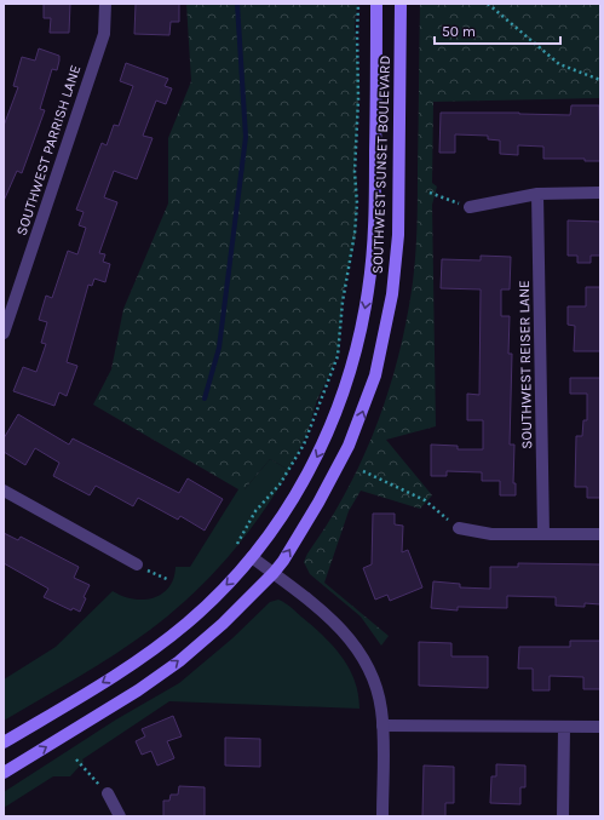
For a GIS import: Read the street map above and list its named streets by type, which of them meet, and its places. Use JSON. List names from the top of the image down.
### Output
{
  "streets": {
    "main road": ["SOUTHWEST SUNSET BOULEVARD"],
    "street": ["SOUTHWEST PARRISH LANE", "SOUTHWEST REISER LANE"]
  },
  "scale_bar": "50 m"
}
